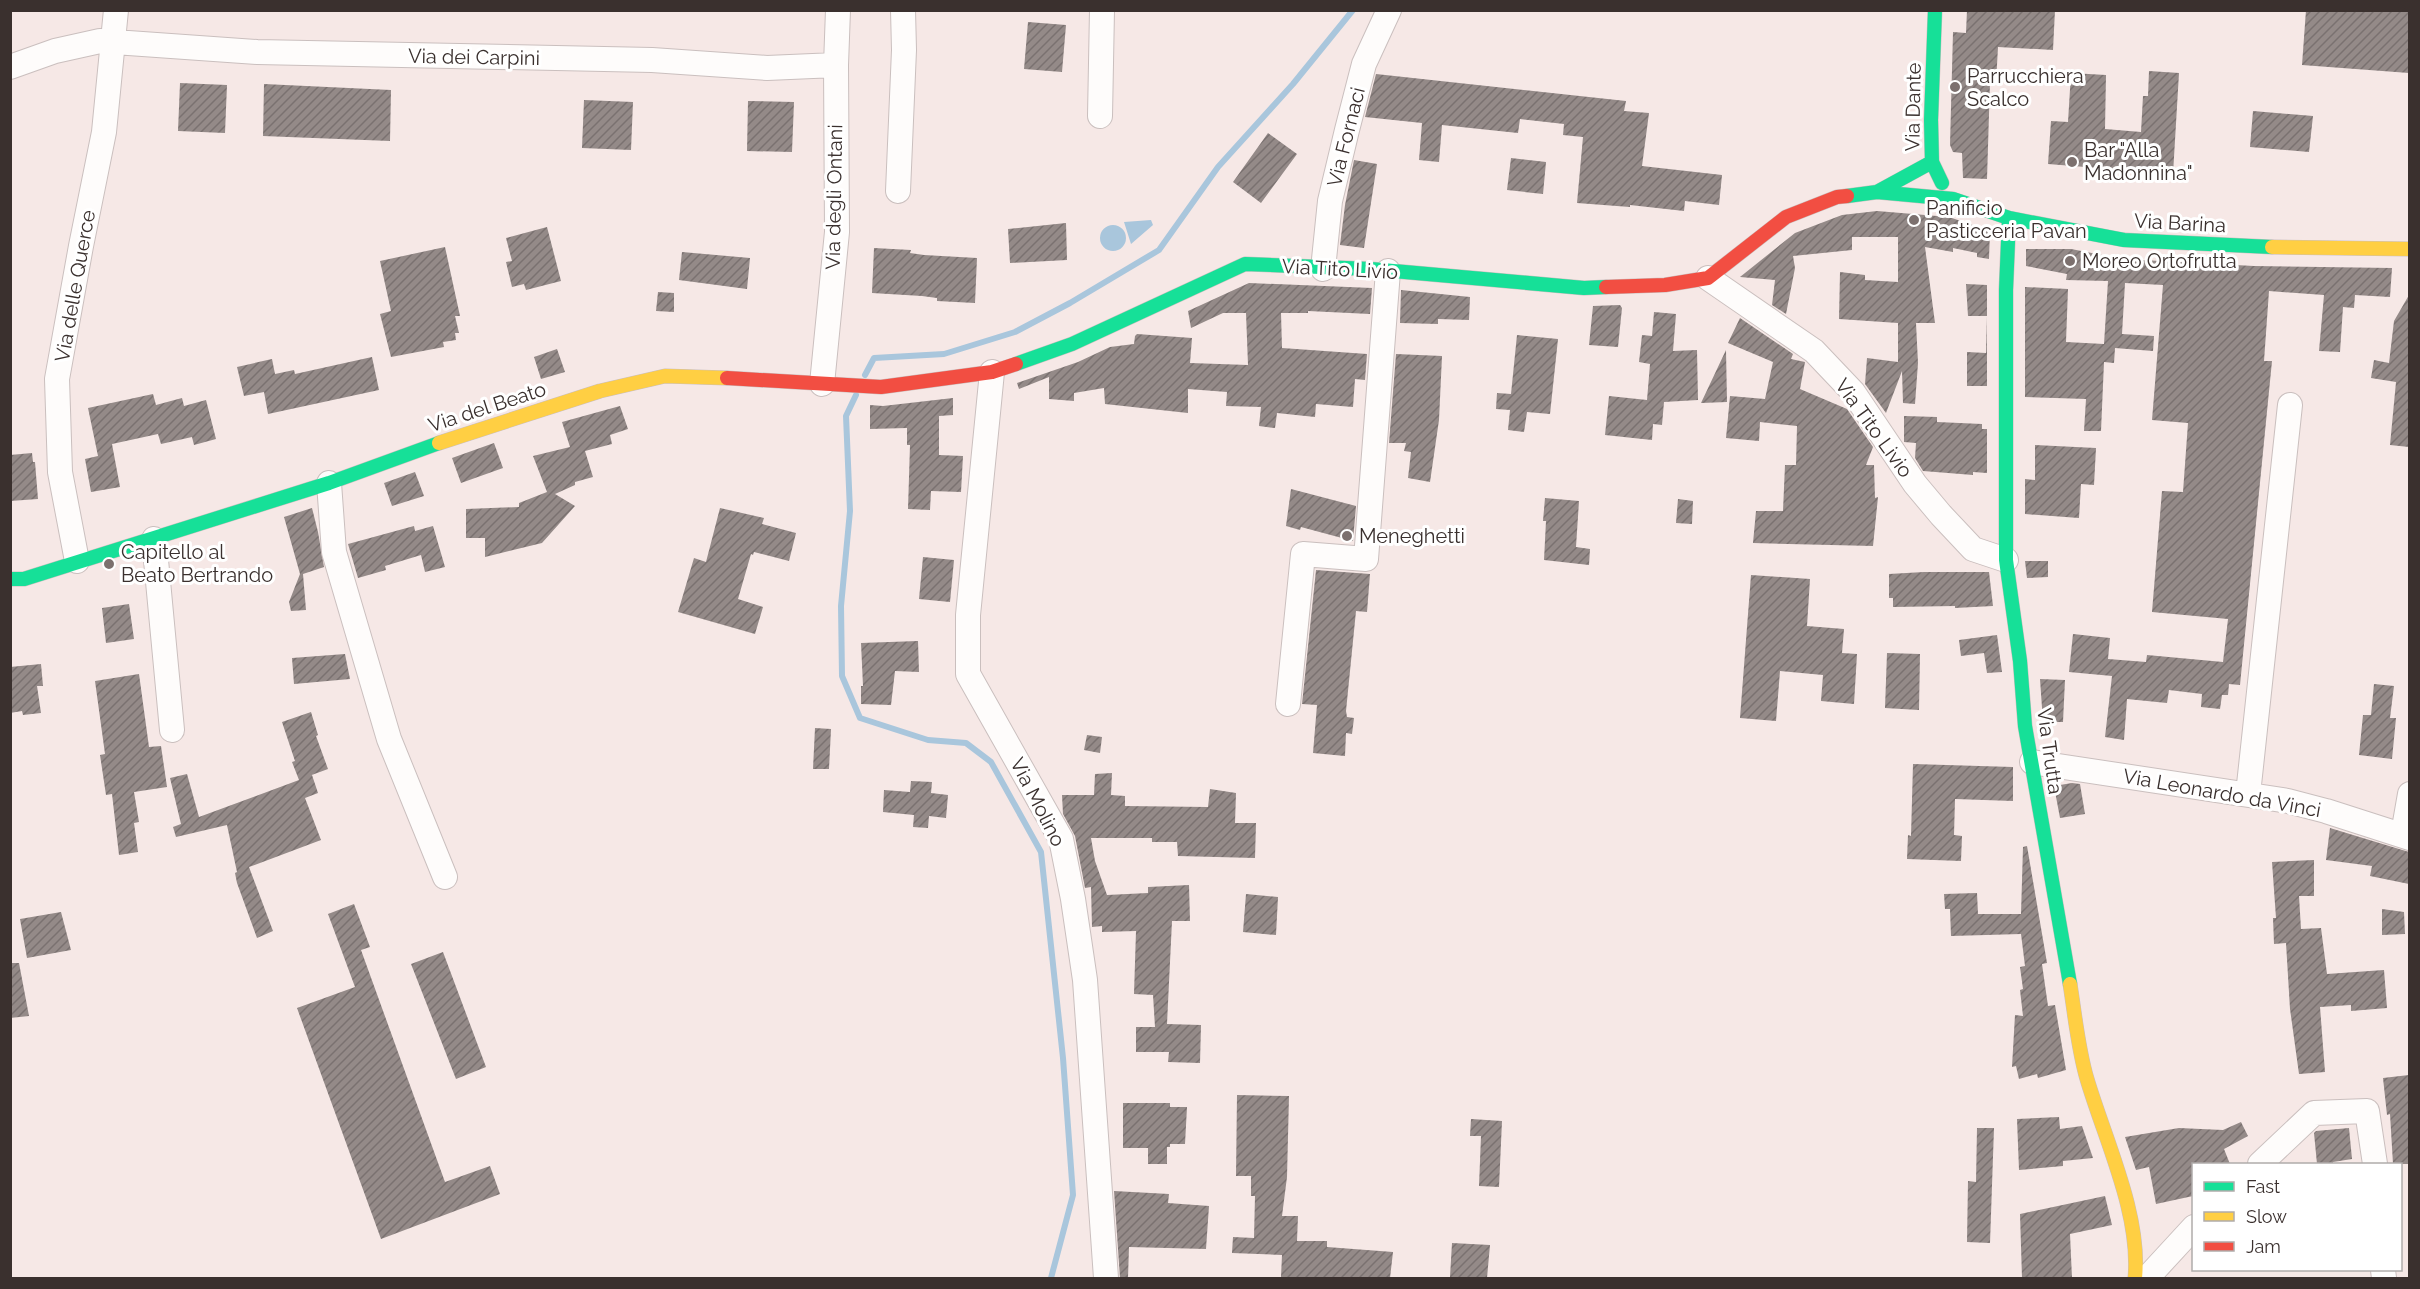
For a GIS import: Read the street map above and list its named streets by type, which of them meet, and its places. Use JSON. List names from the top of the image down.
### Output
{
  "streets": {
    "street": [
      "Via dei Carpini",
      "Via Dante",
      "Via Fornaci",
      "Via degli Ontani",
      "Via Barina",
      "Via Tito Livio",
      "Via delle Querce",
      "Via del Beato",
      "Via Trutta",
      "Via Leonardo da Vinci",
      "Via Molino"
    ]
  },
  "crossings": [
    ["Via dei Carpini", "Via degli Ontani"],
    ["Via dei Carpini", "Via delle Querce"],
    ["Via Dante", "Via Barina"],
    ["Via Dante", "Via Tito Livio"],
    ["Via Fornaci", "Via Tito Livio"],
    ["Via degli Ontani", "Via del Beato"],
    ["Via Barina", "Via Tito Livio"],
    ["Via Barina", "Via Trutta"],
    ["Via Tito Livio", "Via del Beato"],
    ["Via Tito Livio", "Via Trutta"],
    ["Via Tito Livio", "Via Molino"],
    ["Via delle Querce", "Via del Beato"],
    ["Via del Beato", "Via Molino"],
    ["Via Trutta", "Via Leonardo da Vinci"]
  ],
  "places": [
    "Parrucchiera Scalco",
    "Bar \"Alla Madonnina\"",
    "Panificio Pasticceria Pavan",
    "Moreo Ortofrutta",
    "Meneghetti",
    "Capitello al Beato Bertrando"
  ],
  "legend": ["Fast", "Slow", "Jam"]
}
